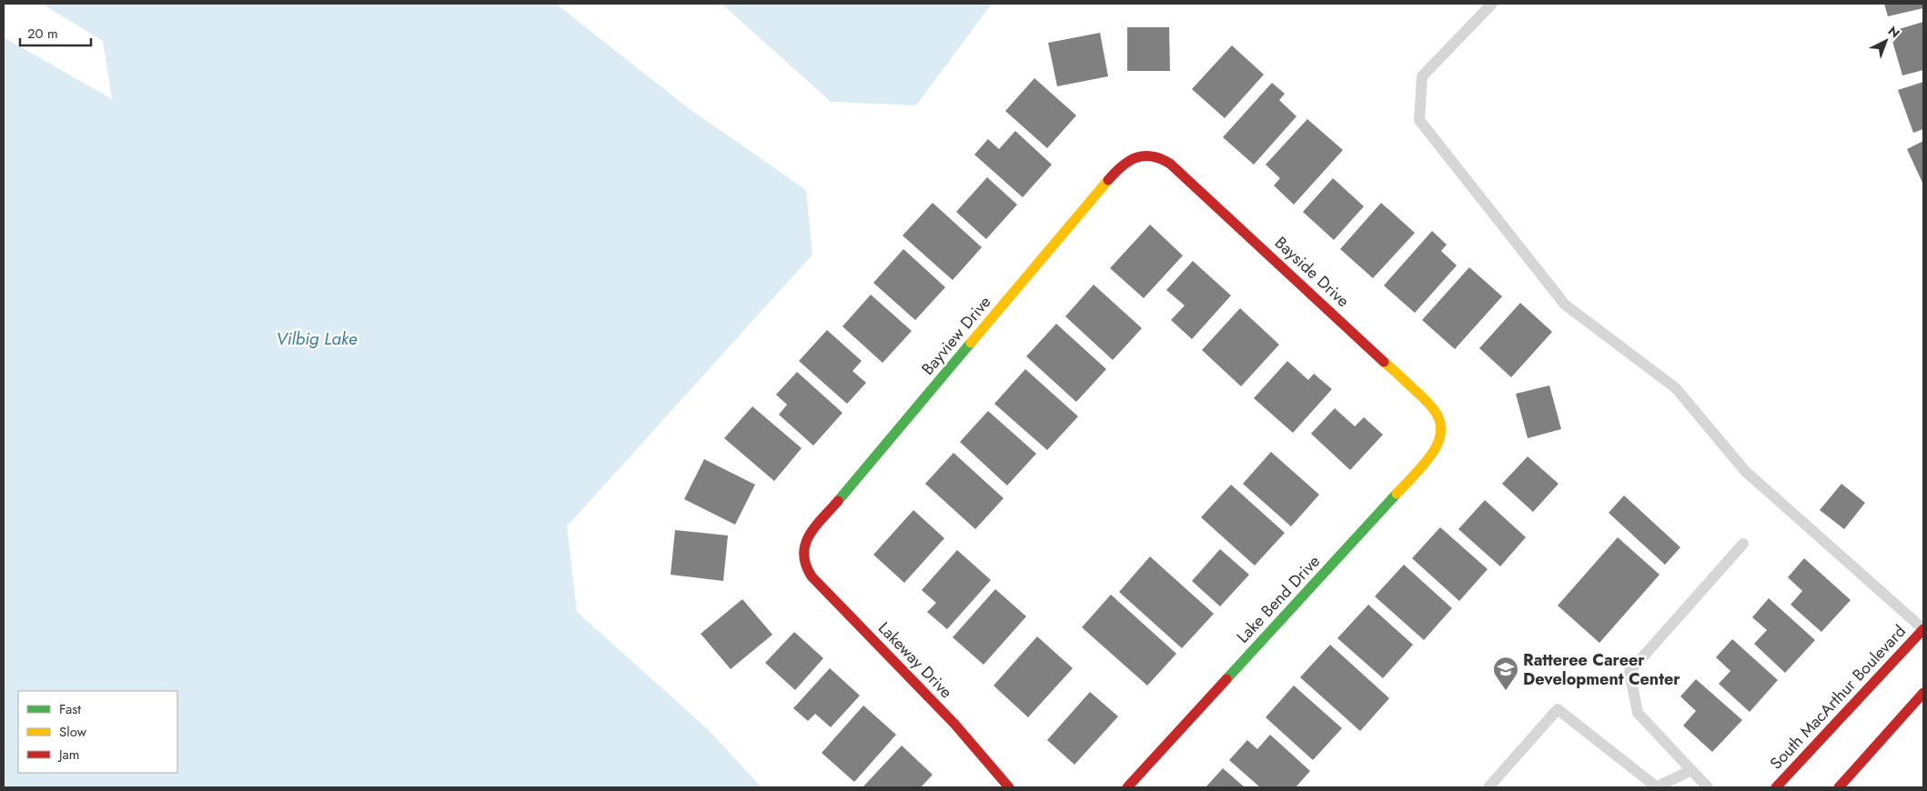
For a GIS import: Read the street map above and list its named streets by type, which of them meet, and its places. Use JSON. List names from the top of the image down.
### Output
{
  "streets": {
    "street": [
      "Bayside Drive",
      "Bayview Drive",
      "Lake Bend Drive",
      "Lakeway Drive",
      "South MacArthur Boulevard"
    ]
  },
  "crossings": [
    ["Bayside Drive", "Bayview Drive"],
    ["Bayside Drive", "Lake Bend Drive"],
    ["Bayview Drive", "Lakeway Drive"]
  ],
  "water": ["Vilbig Lake"],
  "places": {
    "school or university": ["Ratteree Career Development Center"]
  },
  "legend": ["Fast", "Slow", "Jam"],
  "scale_bar": "20 m",
  "north": "top right"
}
